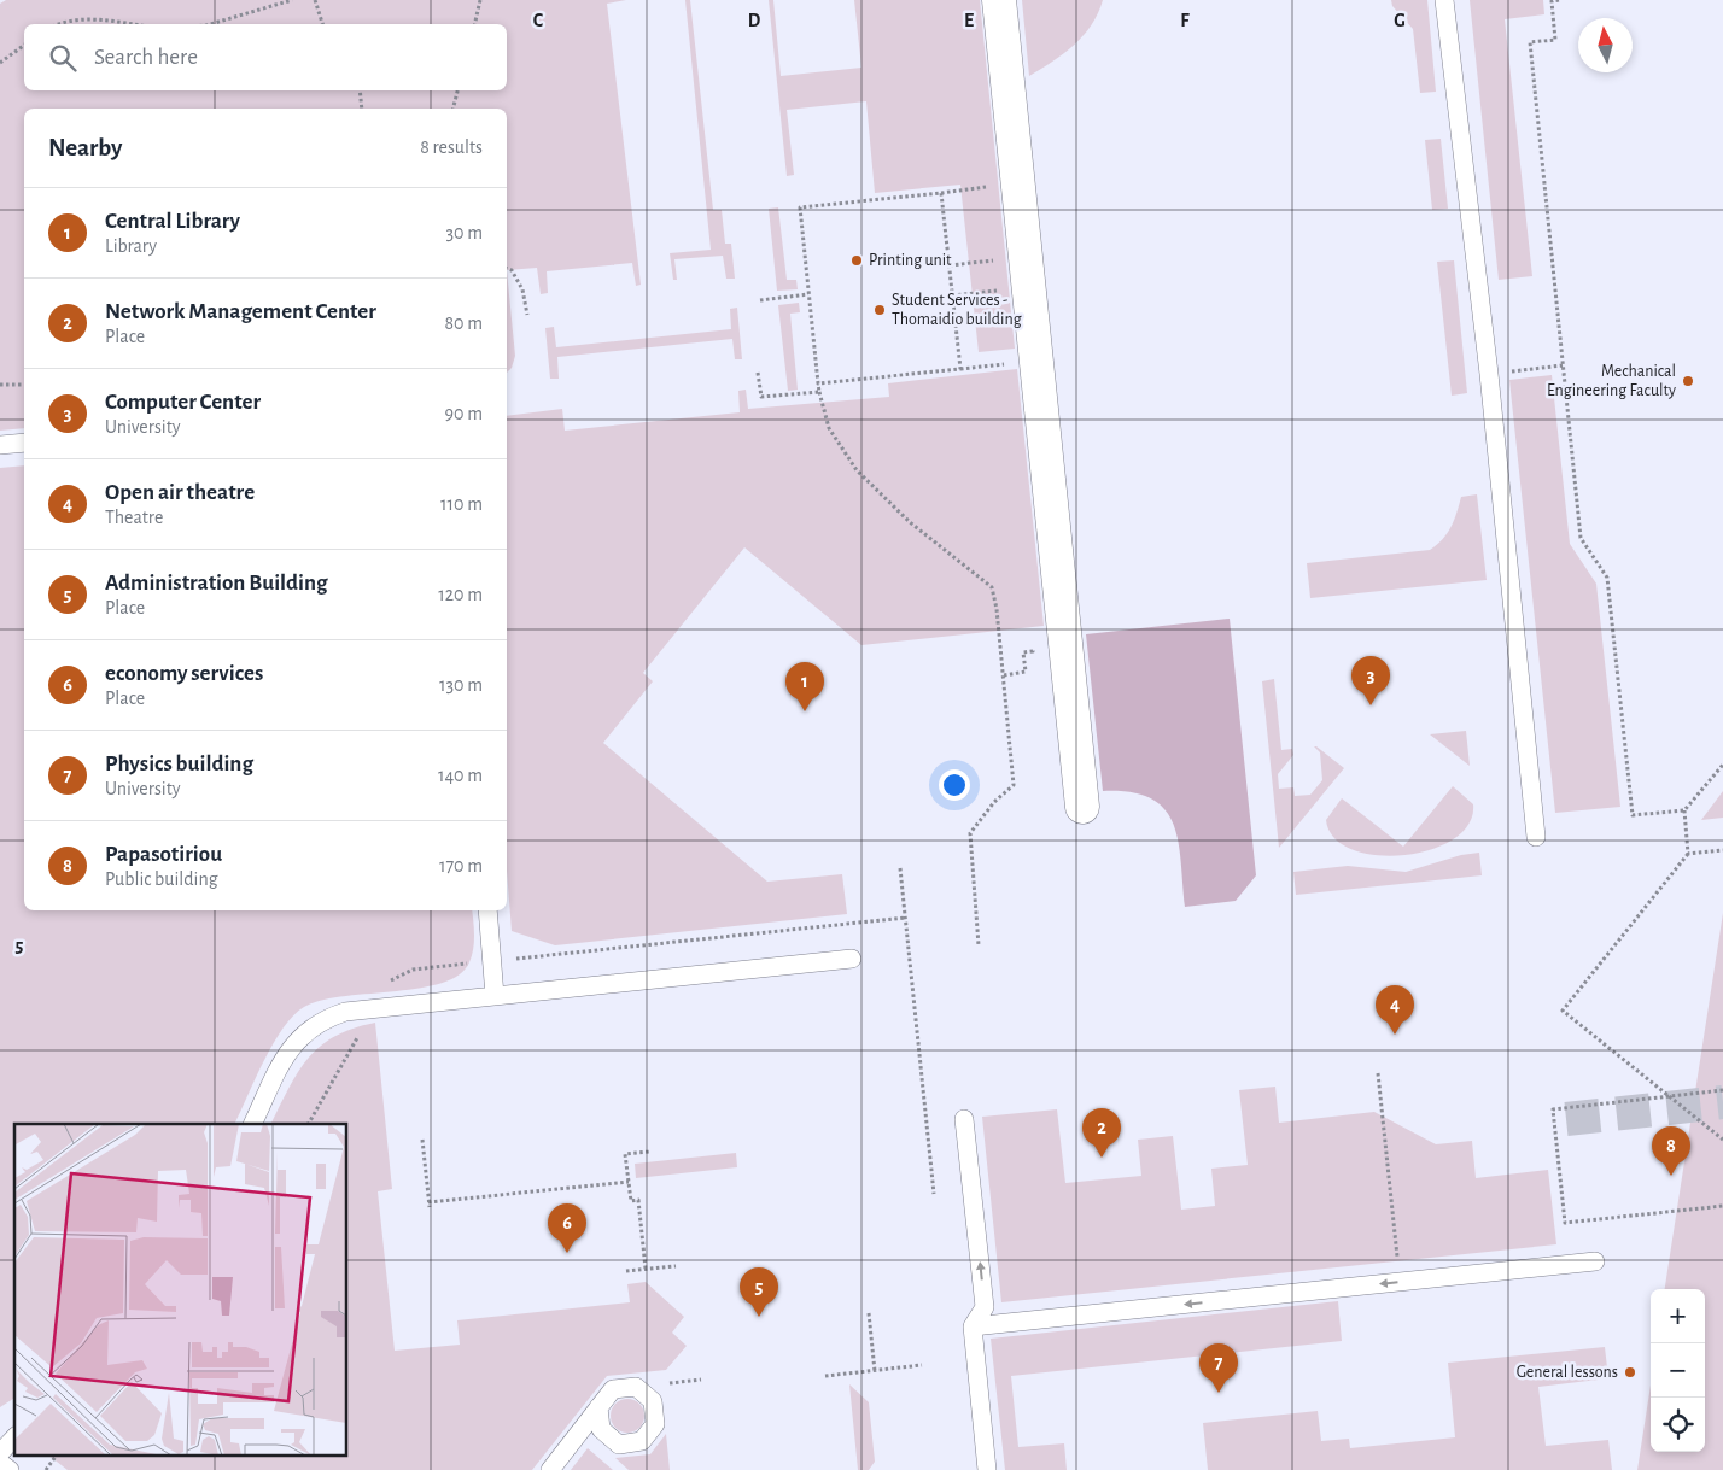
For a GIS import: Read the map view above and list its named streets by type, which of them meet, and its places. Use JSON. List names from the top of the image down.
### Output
{
  "places": [
    "Printing unit",
    "Student Services - Thomaidio building",
    "Mechanical Engineering Faculty",
    "General lessons"
  ],
  "north": "top",
  "page": {
    "search": "Search here",
    "heading": ["Nearby", "8 results"],
    "list": [
      {
        "mark": "1",
        "name": "Central Library",
        "note": "Library",
        "value": "30 m"
      },
      {
        "mark": "2",
        "name": "Network Management Center",
        "note": "Place",
        "value": "80 m"
      },
      {
        "mark": "3",
        "name": "Computer Center",
        "note": "University",
        "value": "90 m"
      },
      {
        "mark": "4",
        "name": "Open air theatre",
        "note": "Theatre",
        "value": "110 m"
      },
      {
        "mark": "5",
        "name": "Administration Building",
        "note": "Place",
        "value": "120 m"
      },
      {
        "mark": "6",
        "name": "economy services",
        "note": "Place",
        "value": "130 m"
      },
      {
        "mark": "7",
        "name": "Physics building",
        "note": "University",
        "value": "140 m"
      },
      {
        "mark": "8",
        "name": "Papasotiriou",
        "note": "Public building",
        "value": "170 m"
      }
    ],
    "pins": [
      "3",
      "1",
      "4",
      "2",
      "8",
      "6",
      "5",
      "7"
    ],
    "map_buttons": ["+", "−"]
  },
  "grid": {
    "columns": [
      "C",
      "D",
      "E",
      "F",
      "G"
    ],
    "rows": ["5"]
  }
}
